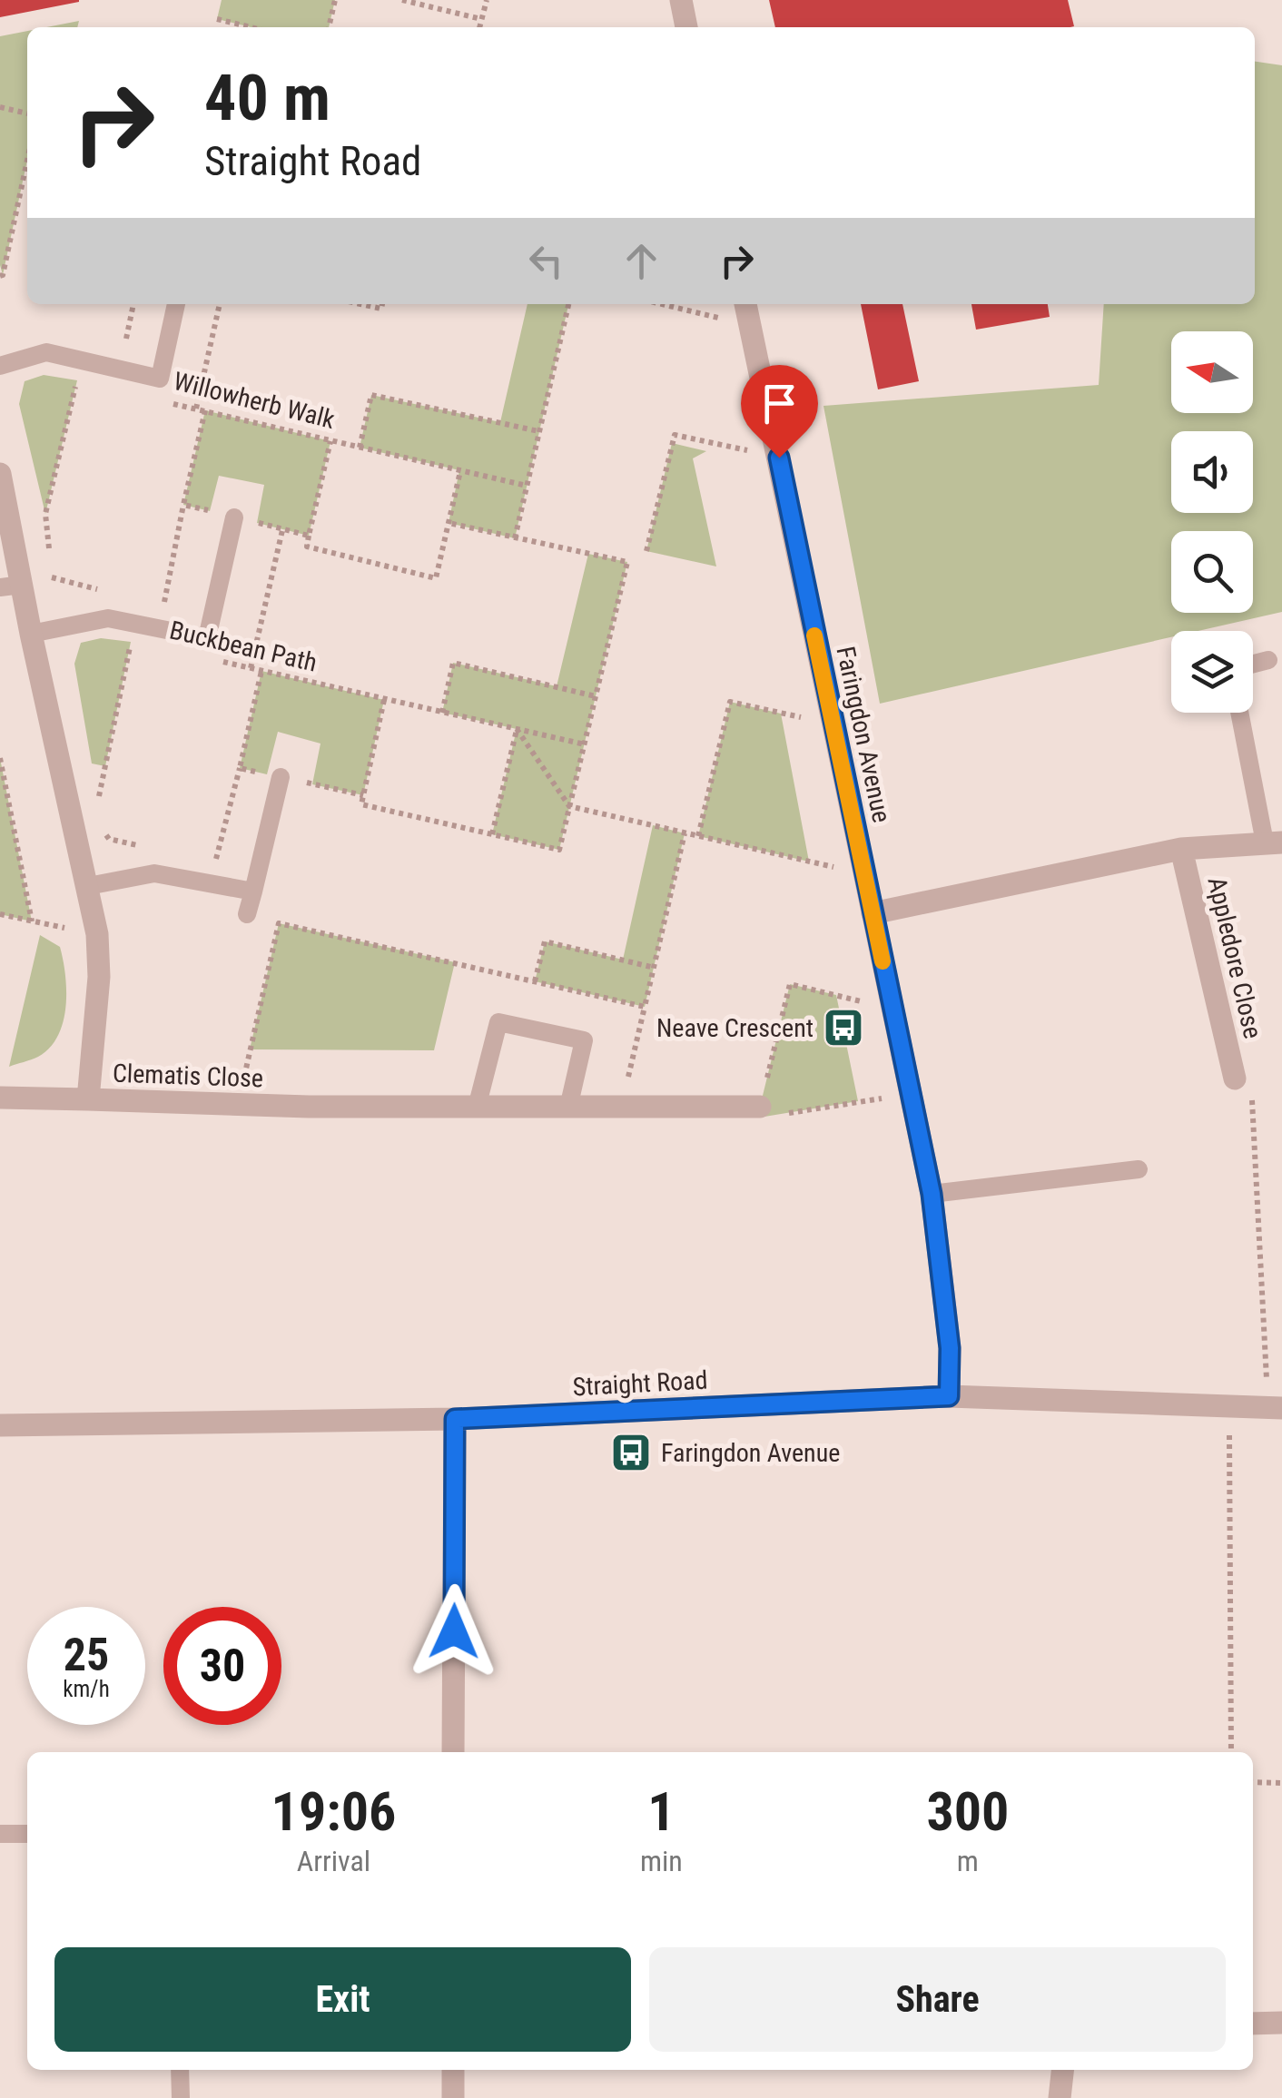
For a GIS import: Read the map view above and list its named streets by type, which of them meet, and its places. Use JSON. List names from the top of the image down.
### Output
{
  "streets": {
    "street": [
      "Faringdon Avenue",
      "Appledore Close",
      "Clematis Close",
      "Straight Road"
    ],
    "path": ["Willowherb Walk", "Buckbean Path"]
  },
  "crossings": [
    ["Buckbean Path", "Clematis Close"],
    ["Faringdon Avenue", "Straight Road"]
  ],
  "places": {
    "bus stop": ["Neave Crescent", "Faringdon Avenue"]
  },
  "north": "left",
  "page": {
    "turn": ["40 m", "Straight Road"],
    "speed": "25 km/h",
    "limit": "30",
    "eta": [
      "19:06",
      "Arrival",
      "1",
      "min",
      "300",
      "m"
    ],
    "buttons": ["Exit", "Share"]
  }
}
